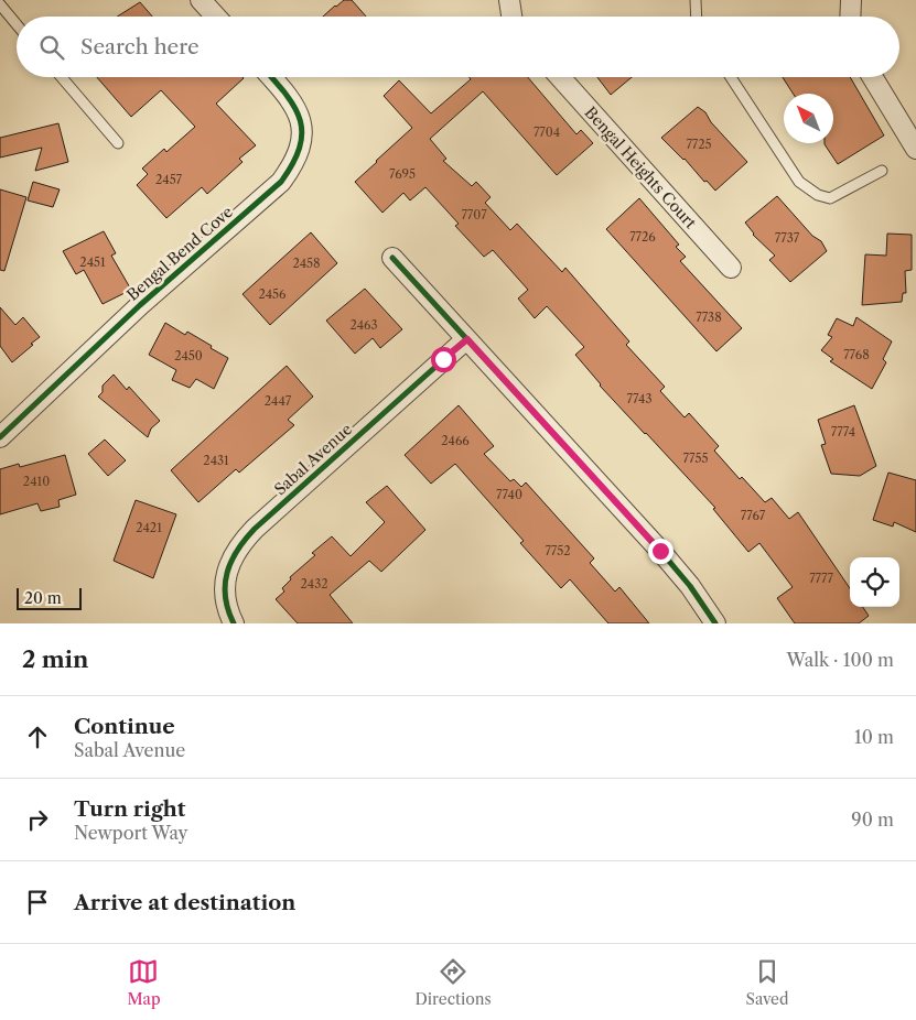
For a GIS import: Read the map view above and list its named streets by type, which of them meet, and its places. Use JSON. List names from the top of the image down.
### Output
{
  "streets": {
    "street": ["Bengal Heights Court", "Bengal Bend Cove", "Sabal Avenue"]
  },
  "house_numbers": [
    "7704",
    "7725",
    "7695",
    "2457",
    "7707",
    "7726",
    "7737",
    "2451",
    "2458",
    "2456",
    "7738",
    "2463",
    "7768",
    "2450",
    "7743",
    "2447",
    "7774",
    "2466",
    "7755",
    "2431",
    "2410",
    "7740",
    "7767",
    "2421",
    "7752",
    "7777",
    "2432"
  ],
  "scale_bar": "20 m",
  "north": "top left",
  "page": {
    "search": "Search here",
    "scale": "20 m",
    "heading": ["2 min", "Walk · 100 m"],
    "list": [
      ["Continue", "Sabal Avenue", "10 m"],
      ["Turn right", "Newport Way", "90 m"],
      "Arrive at destination"
    ],
    "nav": ["Map", "Directions", "Saved"]
  }
}
